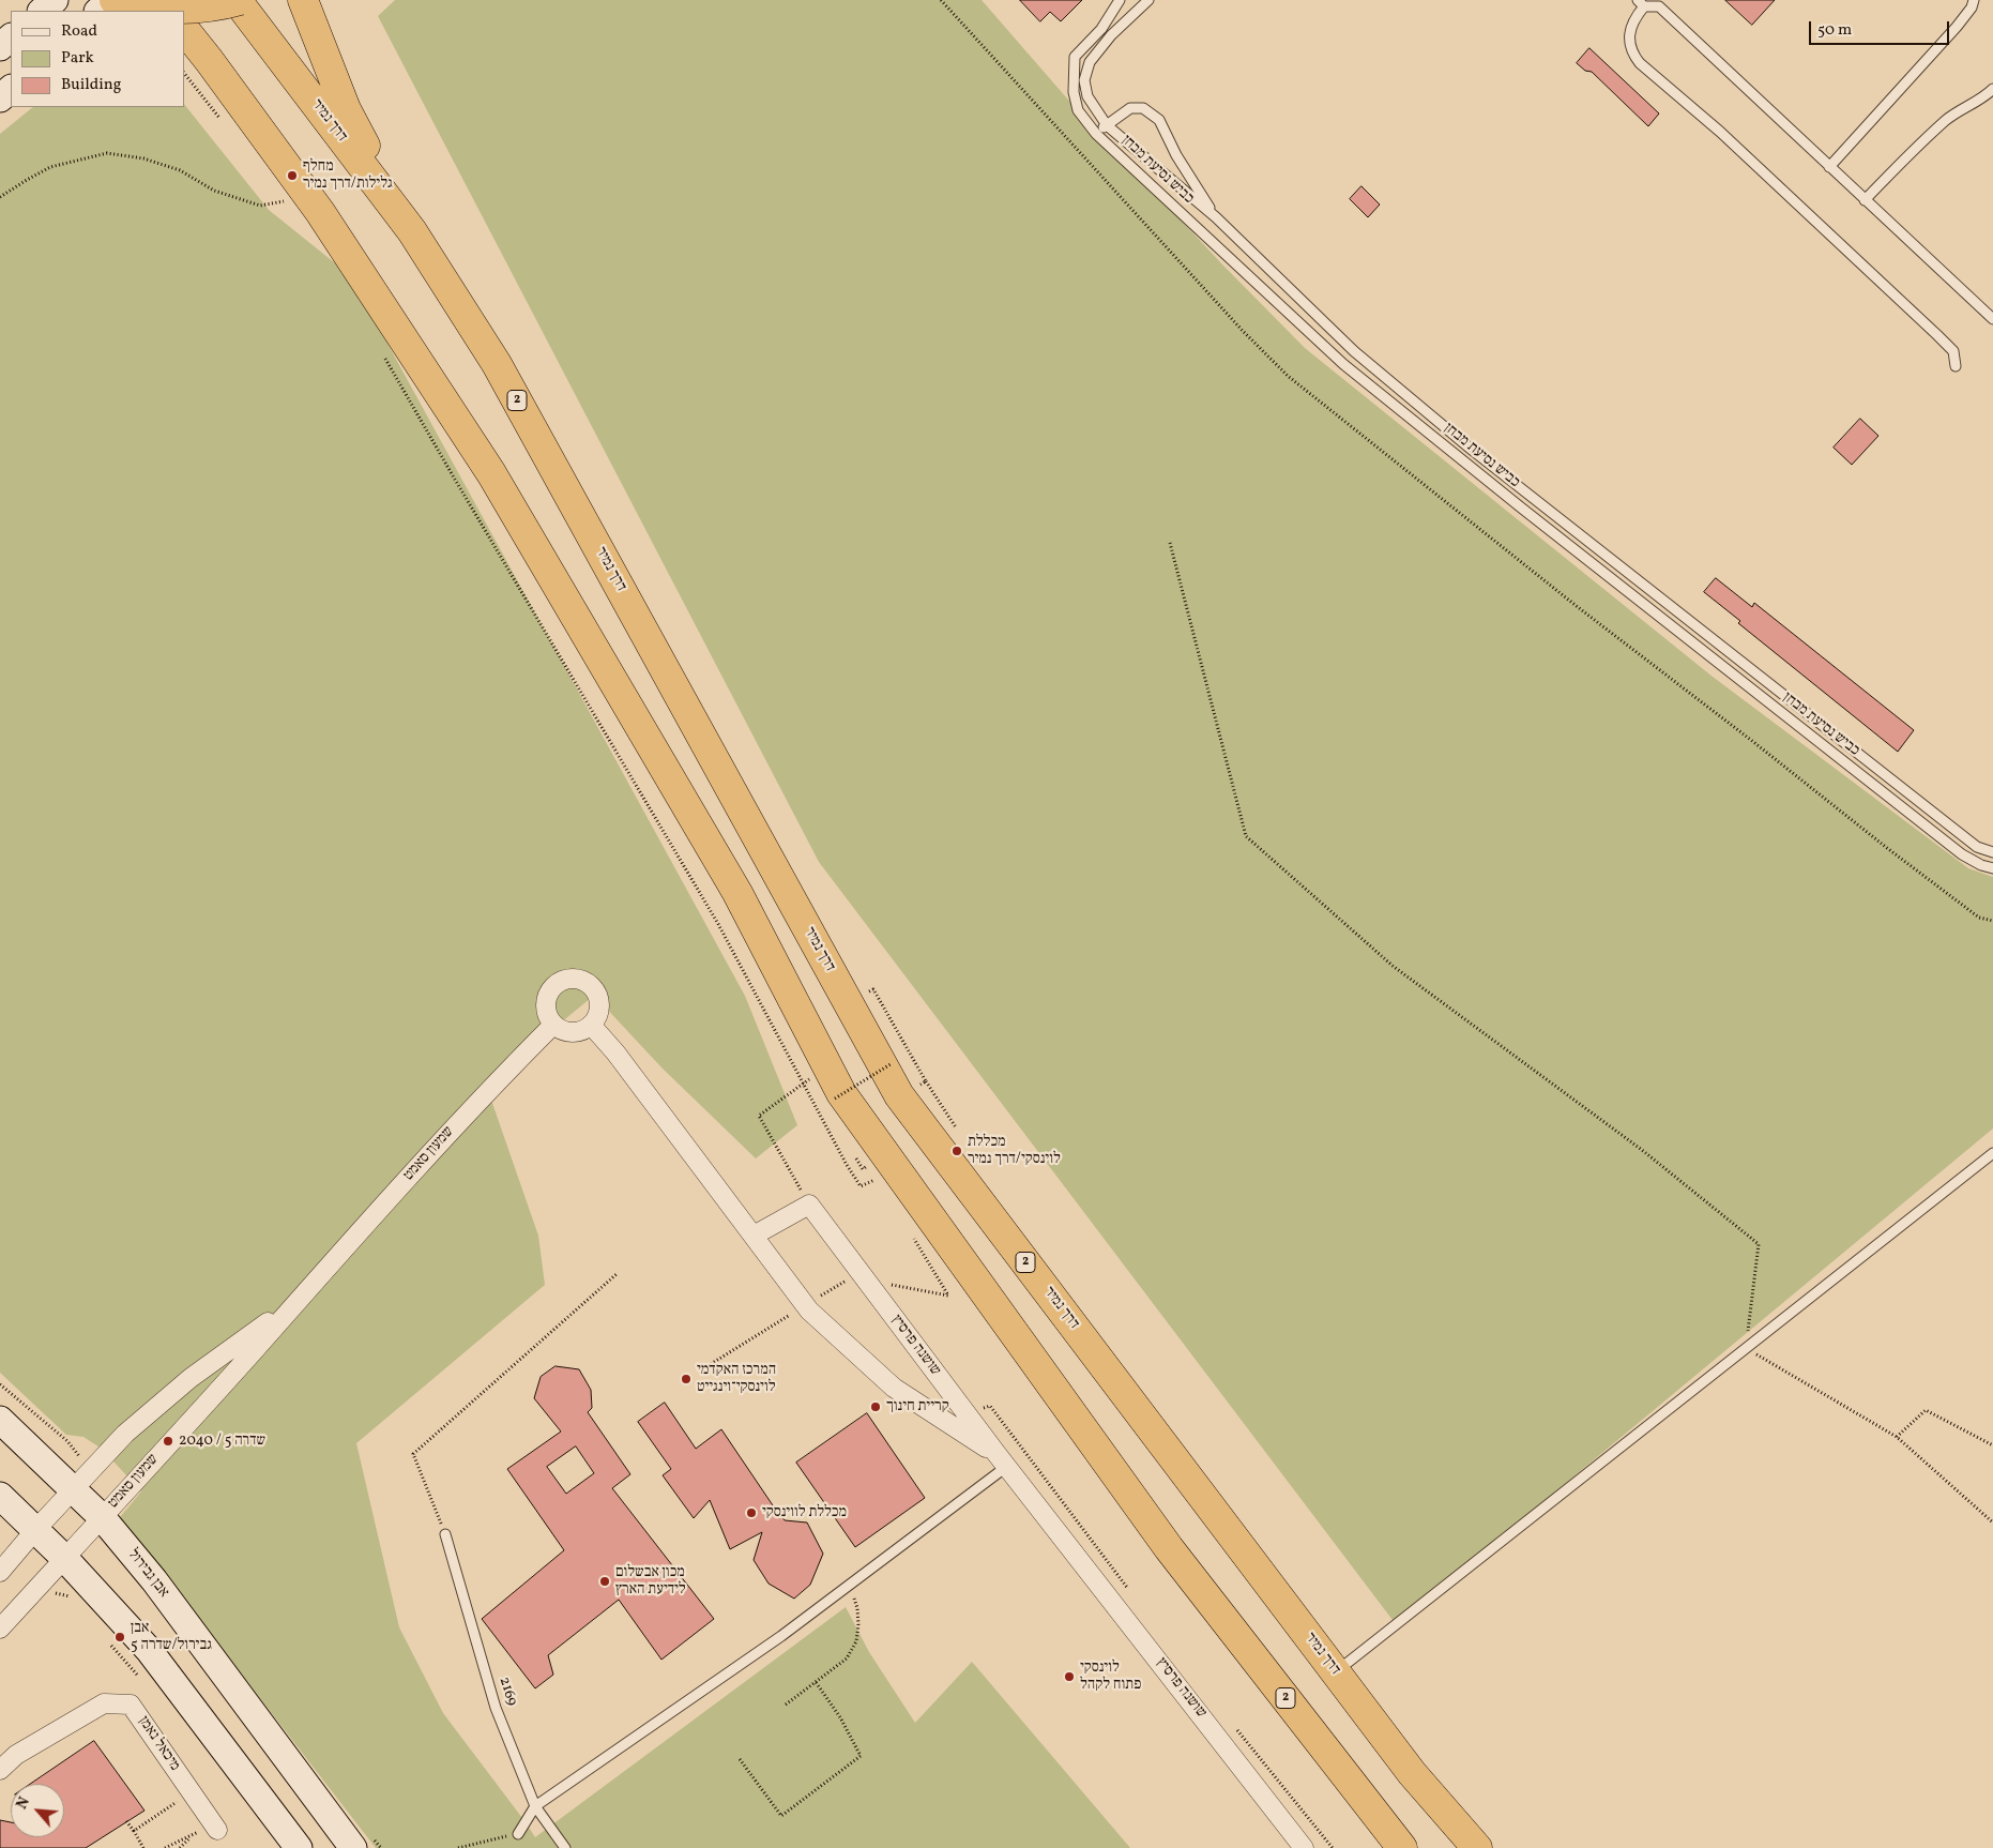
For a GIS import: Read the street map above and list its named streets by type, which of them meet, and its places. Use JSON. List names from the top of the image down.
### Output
{
  "streets": {
    "highway": ["דרך נמיר", "2"],
    "street": [
      "שמעון סאמט",
      "שושנה פרסיץ",
      "אבן גבירול",
      "מיכאל נאמן"
    ],
    "lane": ["כביש נסיעת מבחן", "2169"]
  },
  "crossings": [
    ["שמעון סאמט", "אבן גבירול"]
  ],
  "places": [
    "מחלף גלילות/דרך נמיר",
    "מכללת לוינסקי/דרך נמיר",
    "המרכז האקדמי לוינסקי־וינגייט",
    "קריית חינוך",
    "שדרה 5 / 2040",
    "מכללת לווינסקי",
    "מכון אבשלום לידיעת הארץ",
    "אבן גבירול/שדרה 5",
    "לוינסקי פתוח לקהל"
  ],
  "legend": ["Road", "Park", "Building"],
  "scale_bar": "50 m",
  "north": "top left"
}
